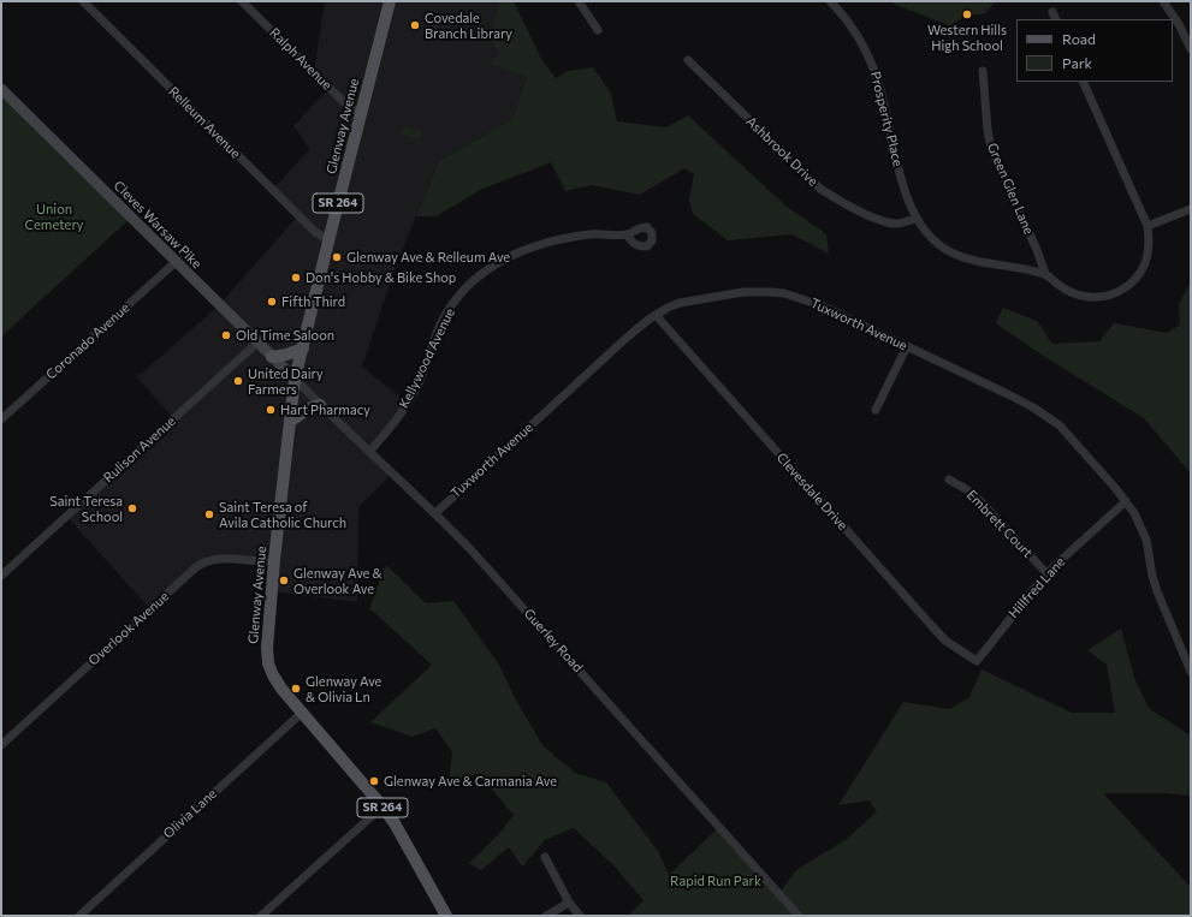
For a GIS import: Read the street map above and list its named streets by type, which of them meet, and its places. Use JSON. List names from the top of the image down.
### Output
{
  "streets": {
    "main road": ["Glenway Avenue", "SR 264"],
    "street": [
      "Ralph Avenue",
      "Prosperity Place",
      "Relleum Avenue",
      "Ashbrook Drive",
      "Green Glen Lane",
      "Cleves Warsaw Pike",
      "Tuxworth Avenue",
      "Coronado Avenue",
      "Kellywood Avenue",
      "Rulison Avenue",
      "Clevesdale Drive",
      "Embrett Court",
      "Hillfred Lane",
      "Overlook Avenue",
      "Guerley Road",
      "Olivia Lane"
    ]
  },
  "crossings": [
    ["Ralph Avenue", "Glenway Avenue"],
    ["Prosperity Place", "Ashbrook Drive"],
    ["Relleum Avenue", "Glenway Avenue"],
    ["Glenway Avenue", "Cleves Warsaw Pike"],
    ["Glenway Avenue", "Overlook Avenue"],
    ["Glenway Avenue", "Guerley Road"],
    ["Glenway Avenue", "Olivia Lane"],
    ["Cleves Warsaw Pike", "Coronado Avenue"],
    ["Cleves Warsaw Pike", "Rulison Avenue"],
    ["Cleves Warsaw Pike", "Guerley Road"],
    ["Tuxworth Avenue", "Clevesdale Drive"],
    ["Tuxworth Avenue", "Hillfred Lane"],
    ["Tuxworth Avenue", "Guerley Road"],
    ["Kellywood Avenue", "Guerley Road"],
    ["Clevesdale Drive", "Hillfred Lane"],
    ["Embrett Court", "Hillfred Lane"]
  ],
  "parks": ["Union Cemetery", "Rapid Run Park"],
  "places": [
    "Western Hills High School",
    "Covedale Branch Library",
    "Glenway Ave & Relleum Ave",
    "Don's Hobby & Bike Shop",
    "Fifth Third",
    "Old Time Saloon",
    "United Dairy Farmers",
    "Hart Pharmacy",
    "Saint Teresa School",
    "Saint Teresa of Avila Catholic Church",
    "Glenway Ave & Overlook Ave",
    "Glenway Ave & Olivia Ln",
    "Glenway Ave & Carmania Ave"
  ],
  "legend": ["Road", "Park"]
}
